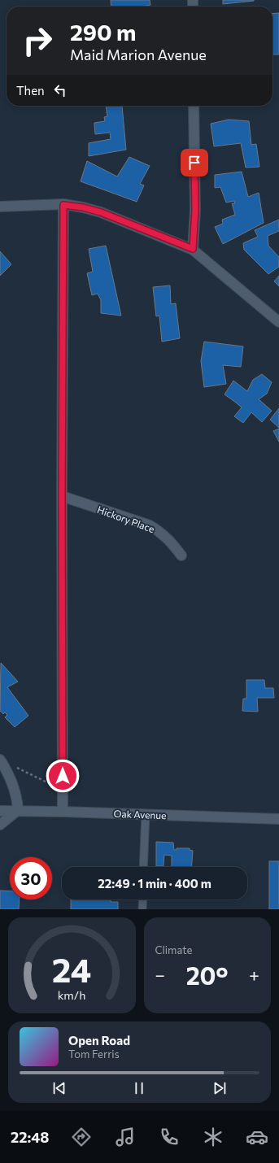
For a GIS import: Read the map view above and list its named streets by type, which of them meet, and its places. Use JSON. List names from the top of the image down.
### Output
{
  "streets": {
    "street": ["Hickory Place", "Oak Avenue"]
  },
  "page": {
    "turn": ["290 m", "Maid Marion Avenue"],
    "then": "Then",
    "limit": "30",
    "trip": "22:49 · 1 min · 400 m",
    "tile": "Climate",
    "heat": ["−", "20°", "+"],
    "song": ["Open Road", "Tom Ferris"],
    "tabs": "22:48",
    "gauge": ["24", "km/h"]
  }
}
